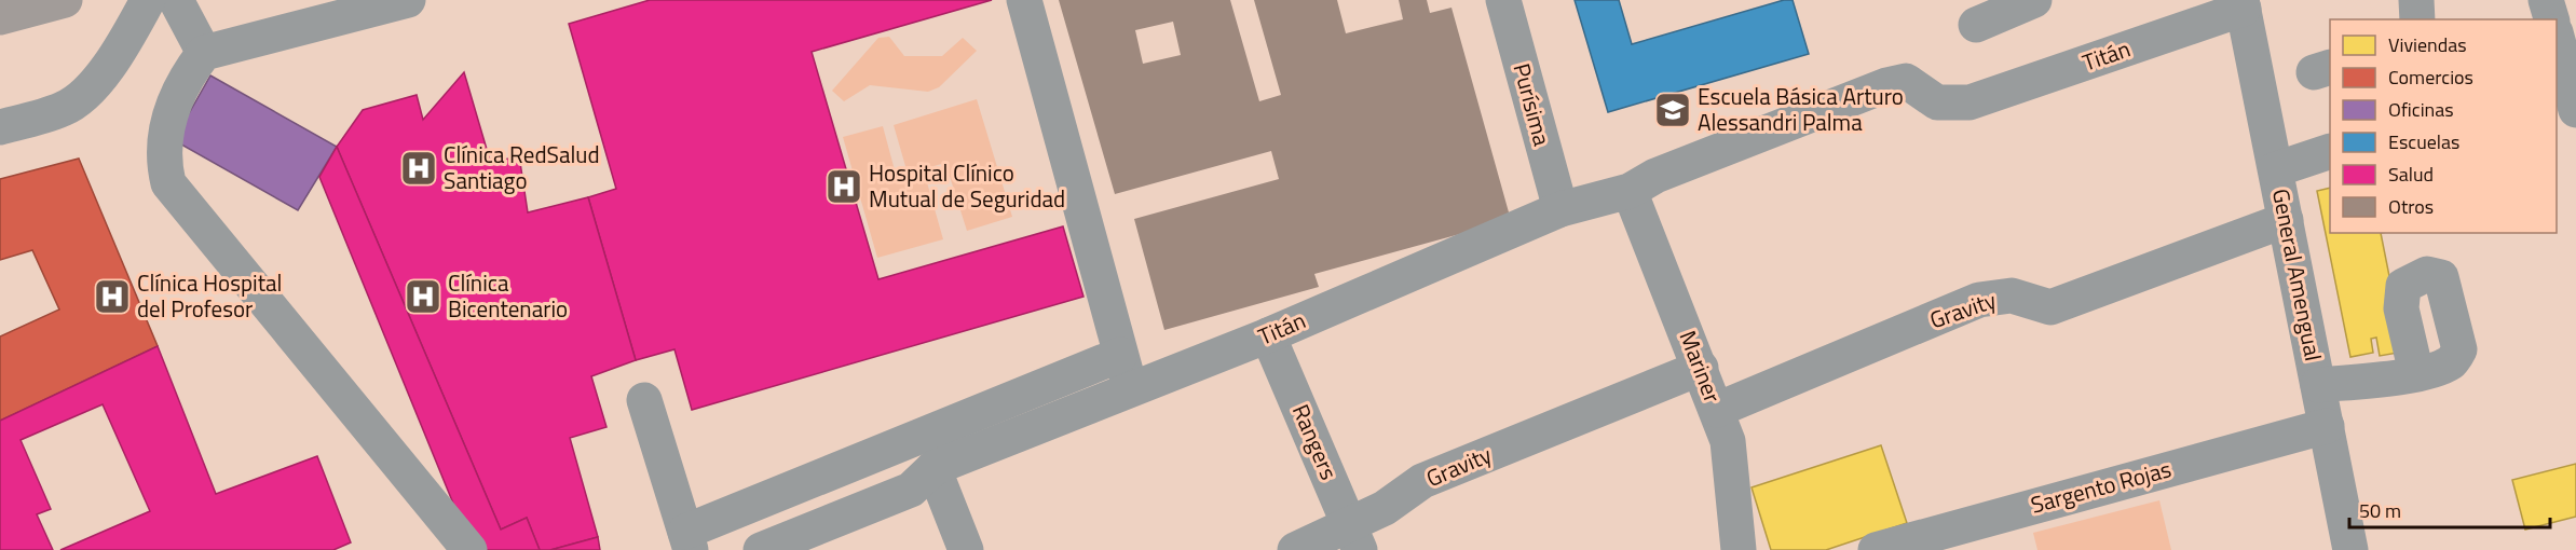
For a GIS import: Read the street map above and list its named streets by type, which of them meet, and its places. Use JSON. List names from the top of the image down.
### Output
{
  "streets": {
    "street": [
      "Titán",
      "Purísima",
      "General Amengual",
      "Gravity",
      "Mariner",
      "Rangers",
      "Sargento Rojas"
    ]
  },
  "crossings": [
    ["Titán", "Purísima"],
    ["Titán", "General Amengual"],
    ["Titán", "Mariner"],
    ["Titán", "Rangers"],
    ["General Amengual", "Gravity"],
    ["General Amengual", "Sargento Rojas"],
    ["Gravity", "Mariner"],
    ["Gravity", "Rangers"]
  ],
  "places": {
    "school or university": ["Escuela Básica Arturo Alessandri Palma"],
    "hospital": [
      "Clínica RedSalud Santiago",
      "Hospital Clínico Mutual de Seguridad",
      "Clínica Hospital del Profesor",
      "Clínica Bicentenario"
    ]
  },
  "legend": [
    "Viviendas",
    "Comercios",
    "Oficinas",
    "Escuelas",
    "Salud",
    "Otros"
  ],
  "scale_bar": "50 m"
}
